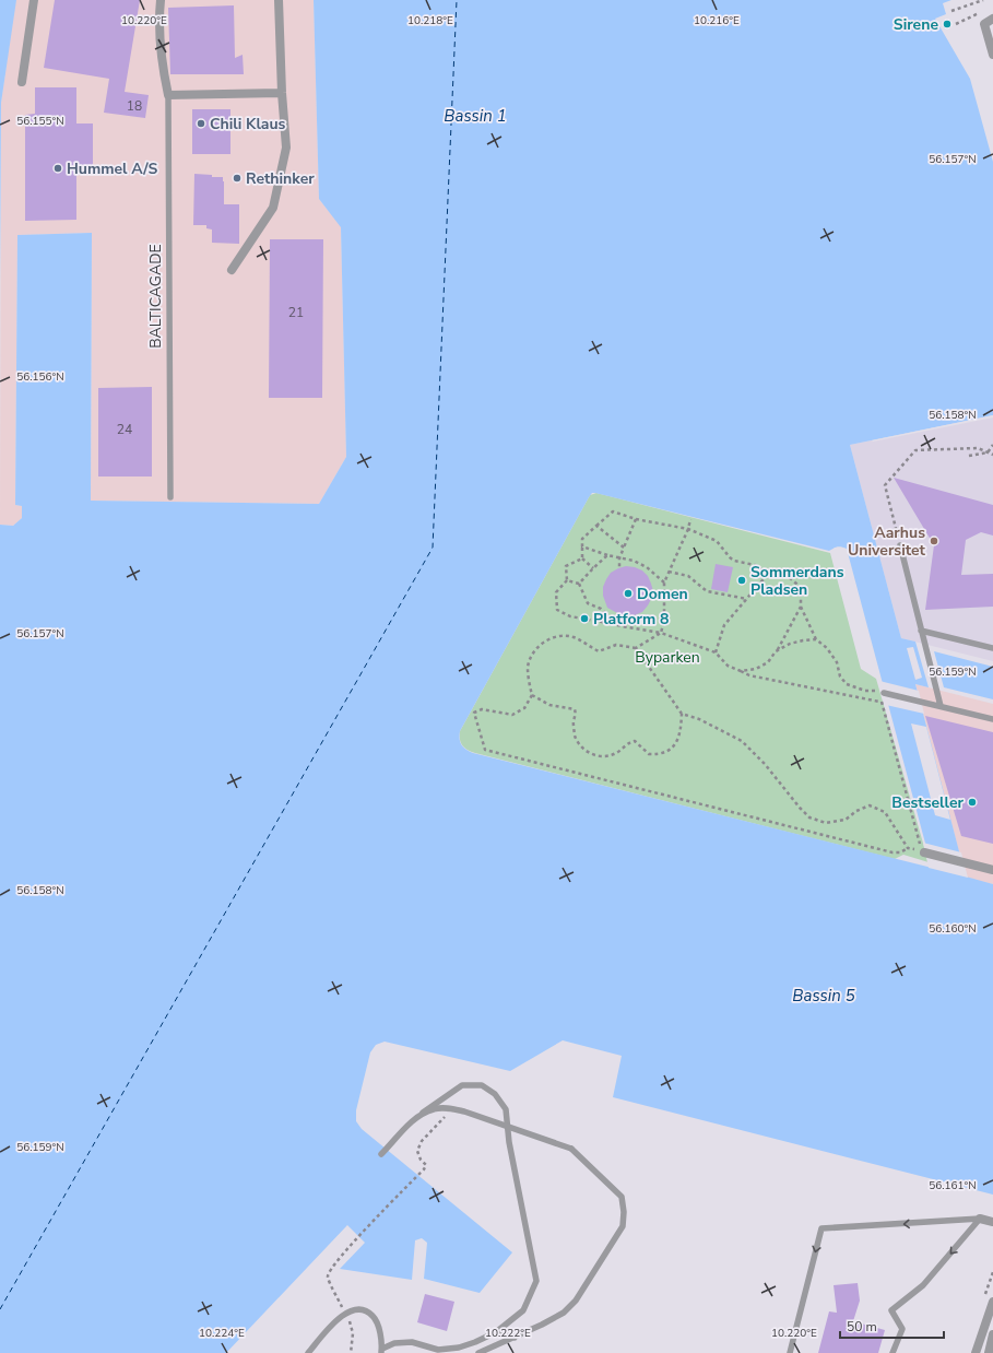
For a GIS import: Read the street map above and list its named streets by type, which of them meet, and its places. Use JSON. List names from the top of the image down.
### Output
{
  "streets": {
    "street": ["BALTICAGADE"]
  },
  "water": ["Bassin 1", "Bassin 5"],
  "parks": ["Byparken"],
  "places": [
    "Sirene",
    "Chili Klaus",
    "Hummel A/S",
    "Rethinker",
    "Aarhus Universitet",
    "Sommerdans Pladsen",
    "Domen",
    "Platform 8",
    "Bestseller"
  ],
  "house_numbers": ["18", "21", "24"],
  "scale_bar": "50 m",
  "coordinates": [
    "10.218°E",
    "10.216°E",
    "10.220°E",
    "56.155°N",
    "56.157°N",
    "56.156°N",
    "56.158°N",
    "56.159°N",
    "56.160°N",
    "56.161°N",
    "10.224°E",
    "10.222°E"
  ]
}
